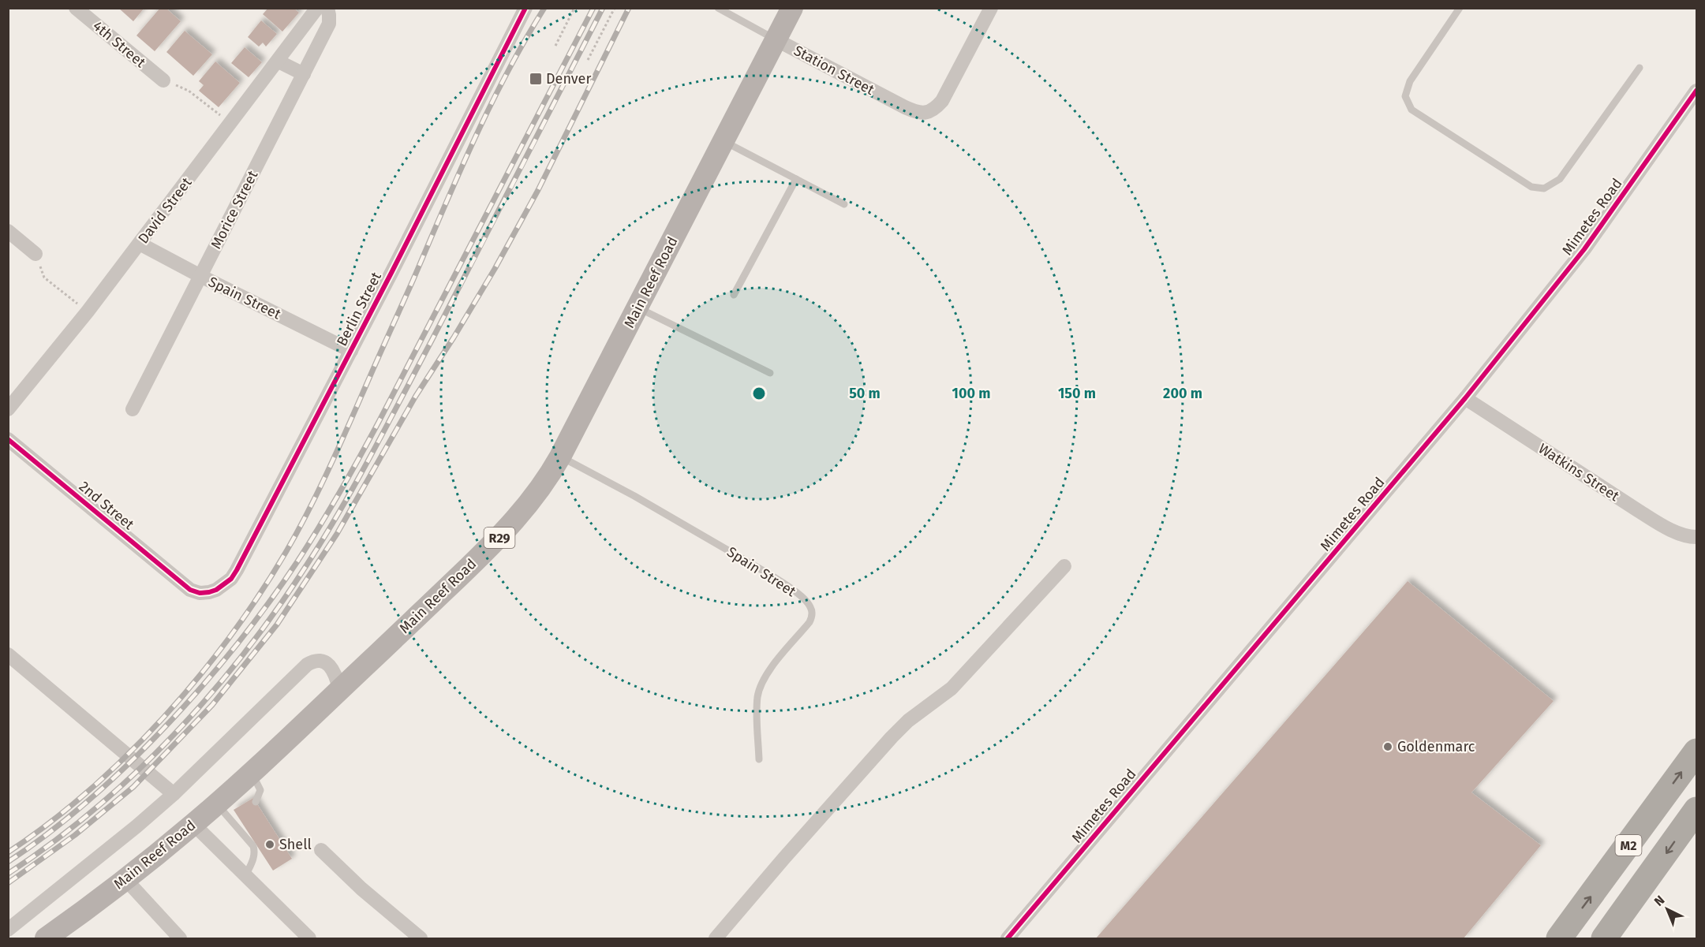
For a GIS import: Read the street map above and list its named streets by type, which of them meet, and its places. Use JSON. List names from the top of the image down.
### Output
{
  "streets": {
    "highway": ["M2"],
    "main road": ["Main Reef Road", "R29"],
    "street": [
      "4th Street",
      "Station Street",
      "Morice Street",
      "David Street",
      "Mimetes Road",
      "Spain Street",
      "Berlin Street",
      "Watkins Street",
      "2nd Street"
    ]
  },
  "crossings": [
    ["Station Street", "Main Reef Road"],
    ["Morice Street", "Spain Street"],
    ["David Street", "Spain Street"],
    ["Mimetes Road", "Watkins Street"],
    ["Main Reef Road", "Spain Street"],
    ["Spain Street", "Berlin Street"],
    ["Berlin Street", "2nd Street"]
  ],
  "places": {
    "transit": ["Denver"],
    "other": ["Goldenmarc", "Shell"]
  },
  "north": "top left",
  "rings": [
    "50 m",
    "100 m",
    "150 m",
    "200 m"
  ]
}
